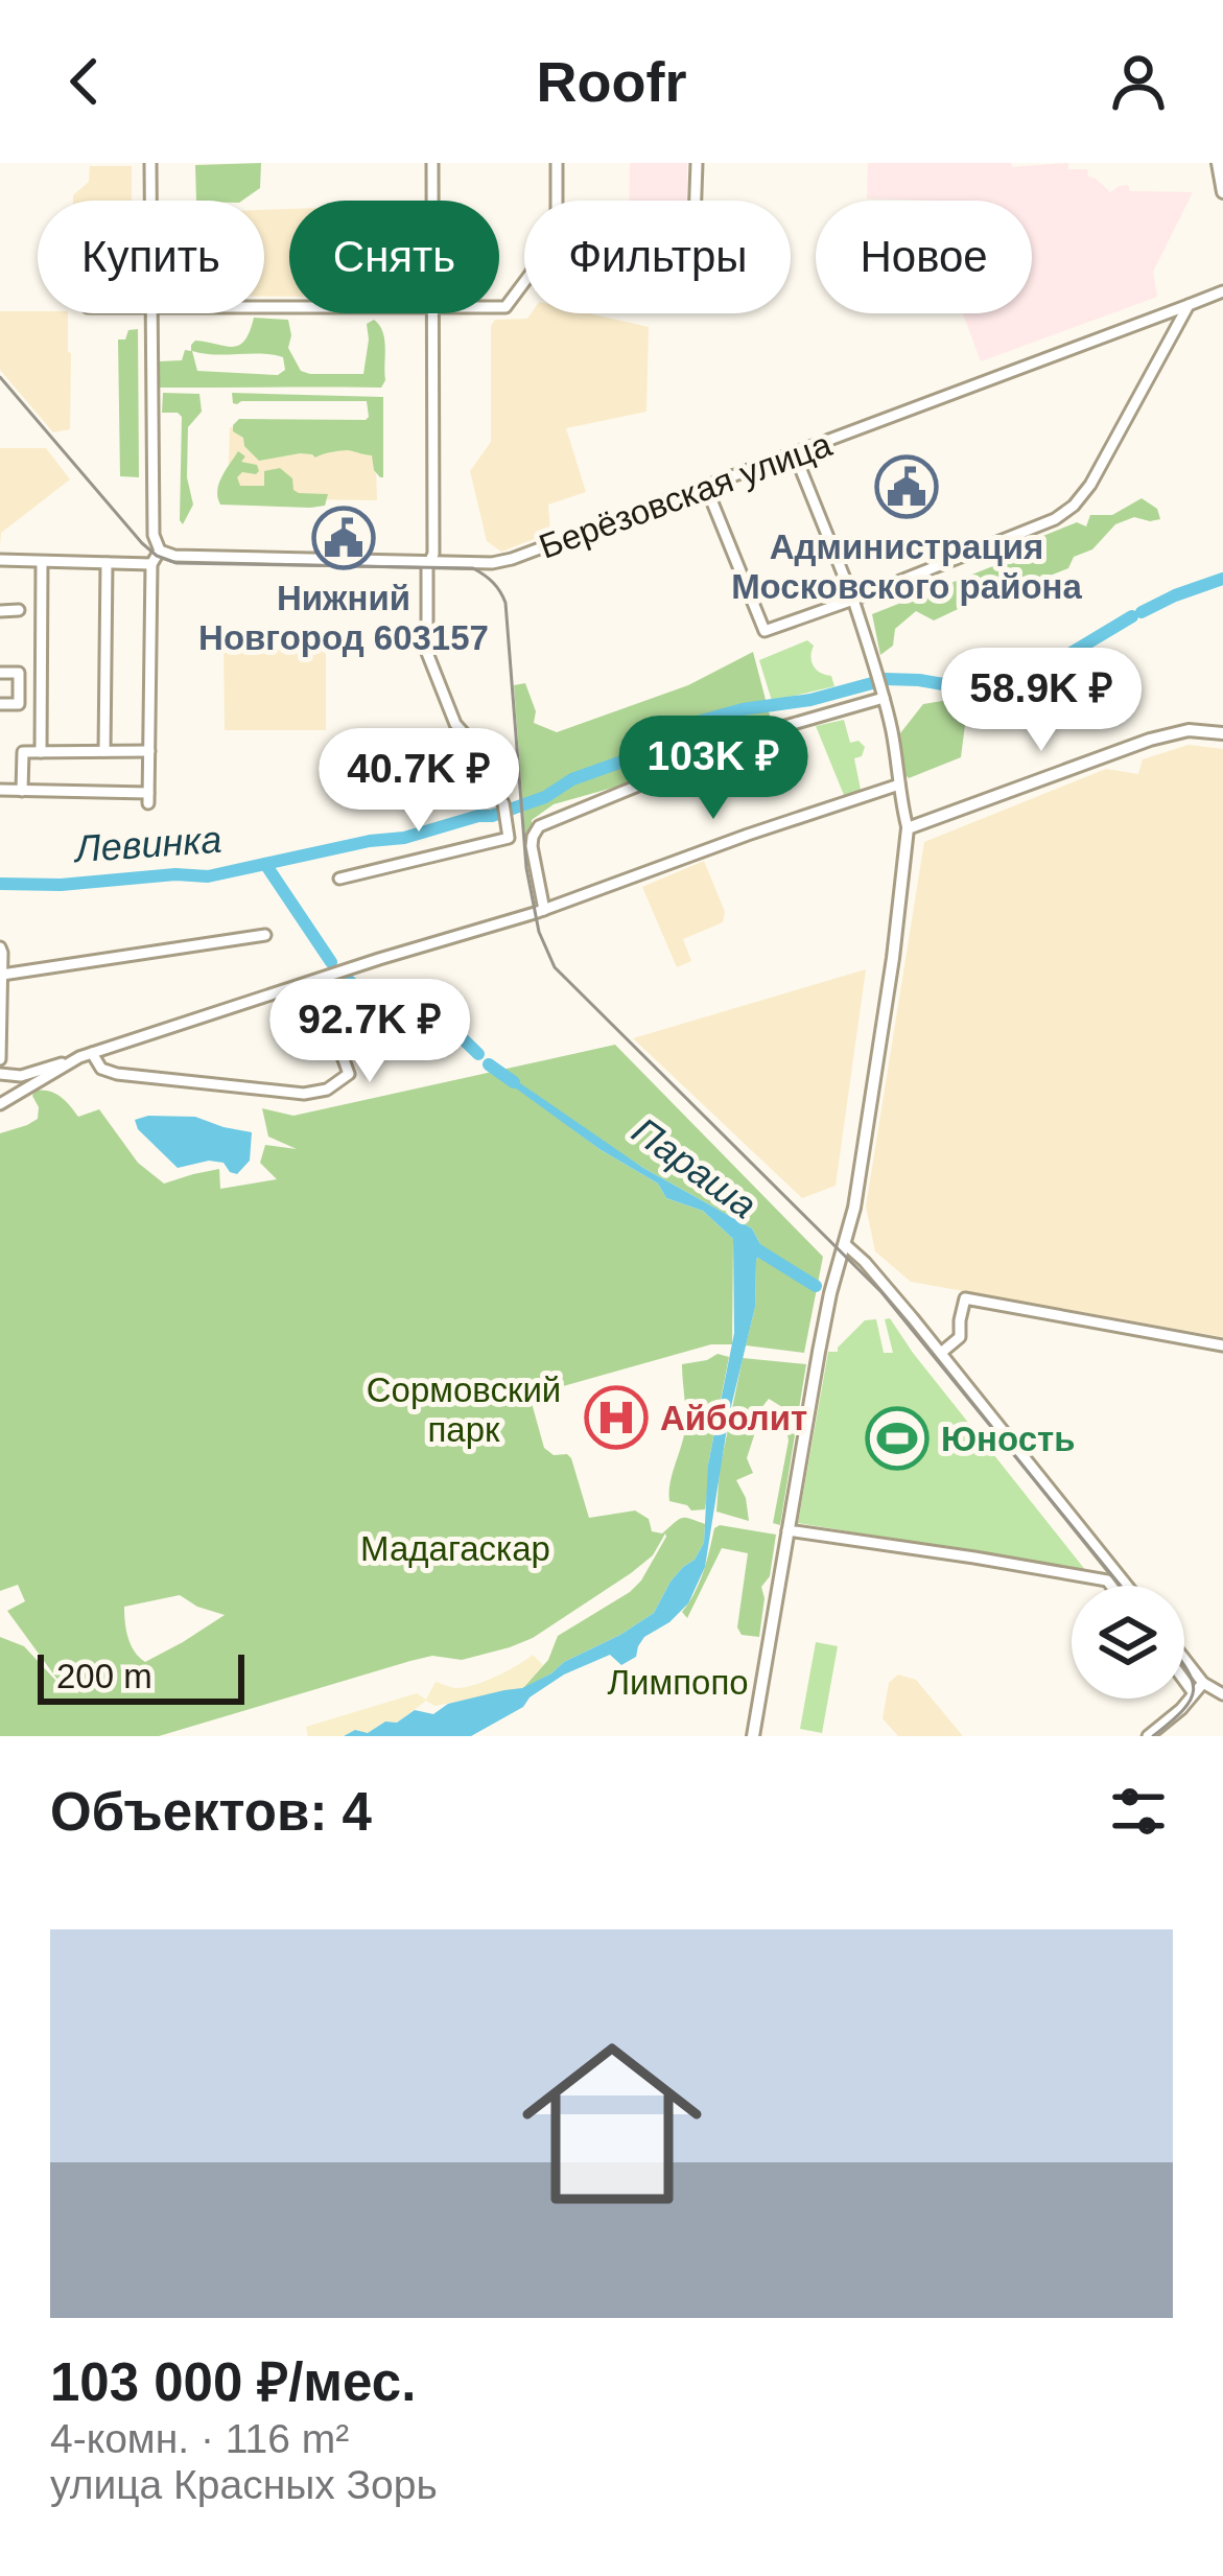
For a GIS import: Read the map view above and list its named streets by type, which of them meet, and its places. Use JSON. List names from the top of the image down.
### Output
{
  "streets": {
    "street": ["Берёзовская улица"]
  },
  "water": ["Левинка", "Параша"],
  "parks": ["Сормовский парк", "Мадагаскар", "Лимпопо"],
  "places": {
    "public building": ["Администрация Московского района", "Нижний Новгород 603157"],
    "hospital": ["Айболит"],
    "sports": ["Юность"]
  },
  "scale_bar": "200 m",
  "page": {
    "header": "Roofr",
    "chip": [
      "Купить",
      "Снять",
      "Фильтры",
      "Новое"
    ],
    "price": [
      "58.9K ₽",
      "103K ₽",
      "40.7K ₽",
      "92.7K ₽"
    ],
    "scale": "200 m",
    "heading": "Объектов: 4",
    "list": [
      {
        "name": "103 000 ₽/мес.",
        "note": "4-комн. · 116 m² · улица Красных Зорь"
      }
    ]
  }
}
